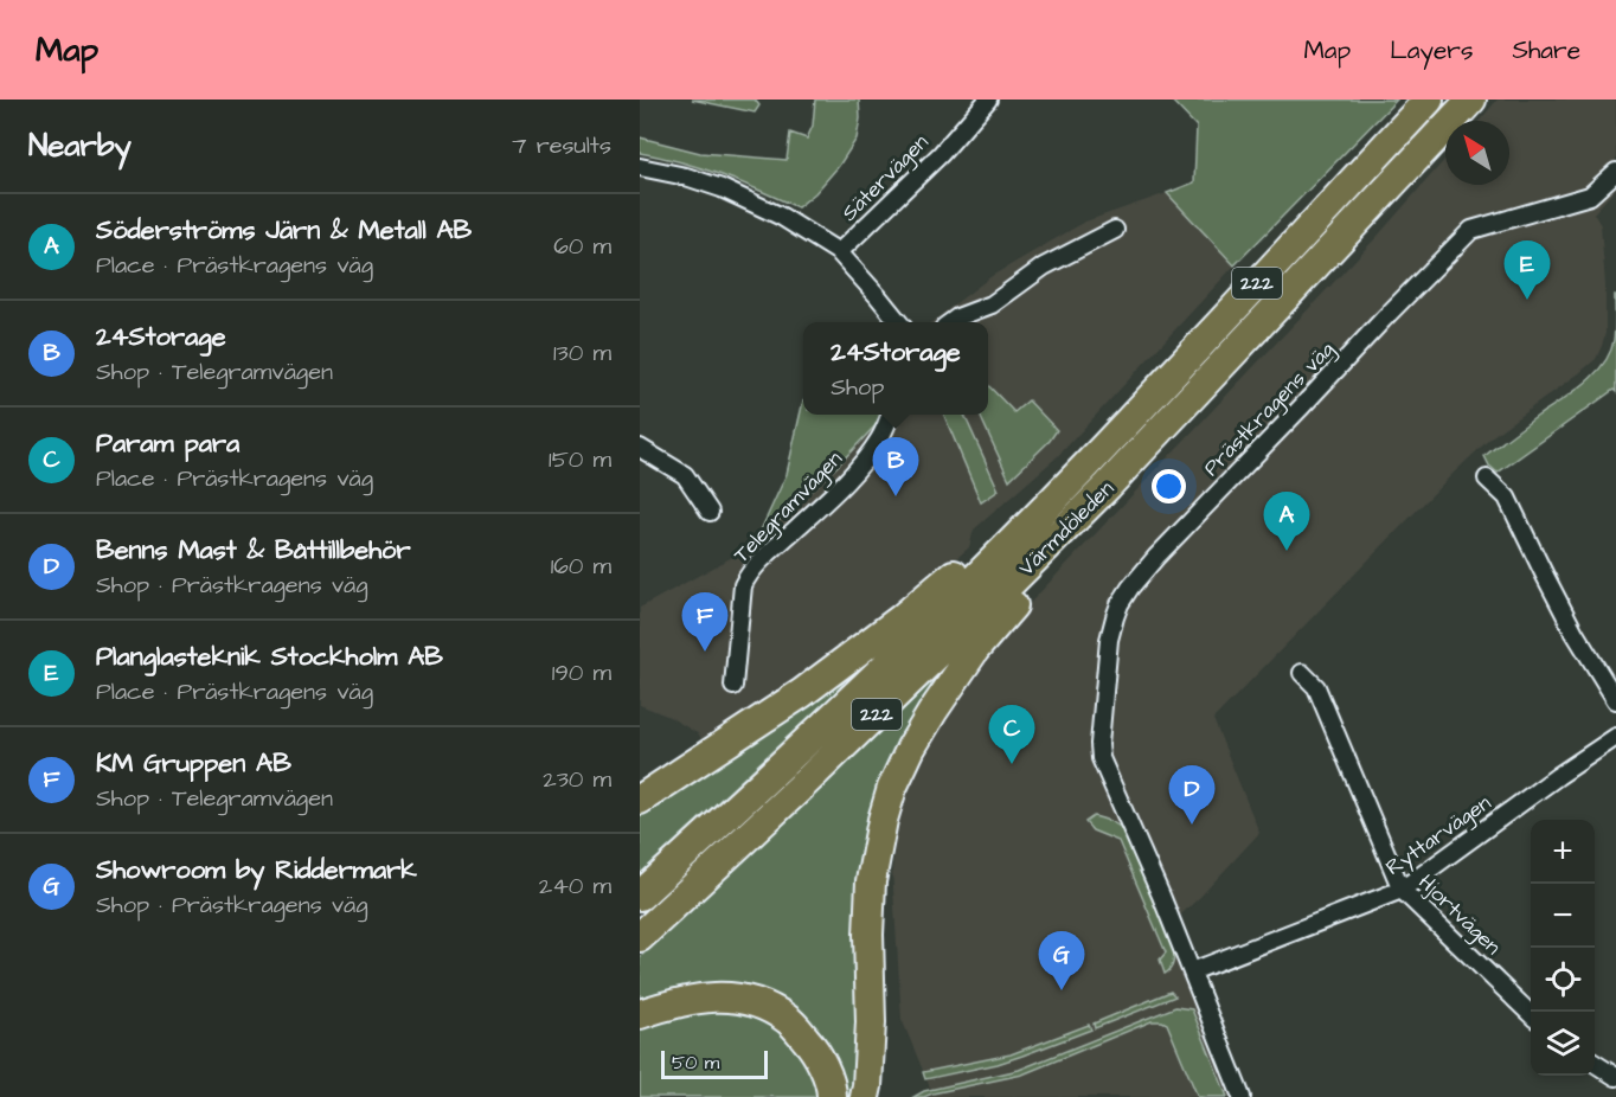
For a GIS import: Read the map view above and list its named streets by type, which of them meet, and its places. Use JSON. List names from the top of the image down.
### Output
{
  "streets": {
    "highway": ["222", "Värmdöleden"],
    "street": [
      "Sätervägen",
      "Prästkragens väg",
      "Telegramvägen",
      "Ryttarvägen",
      "Hjortvägen"
    ]
  },
  "crossings": [
    ["Prästkragens väg", "Ryttarvägen"],
    ["Ryttarvägen", "Hjortvägen"]
  ],
  "scale_bar": "50 m",
  "north": "top left",
  "page": {
    "header": "Map",
    "nav": ["Map", "Layers", "Share"],
    "heading": ["Nearby", "7 results"],
    "list": [
      {
        "mark": "A",
        "name": "Söderströms Järn & Metall AB",
        "note": "Place · Prästkragens väg",
        "value": "60 m"
      },
      {
        "mark": "B",
        "name": "24Storage",
        "note": "Shop · Telegramvägen",
        "value": "130 m"
      },
      {
        "mark": "C",
        "name": "Param para",
        "note": "Place · Prästkragens väg",
        "value": "150 m"
      },
      {
        "mark": "D",
        "name": "Benns Mast & Båttillbehör",
        "note": "Shop · Prästkragens väg",
        "value": "160 m"
      },
      {
        "mark": "E",
        "name": "Planglasteknik Stockholm AB",
        "note": "Place · Prästkragens väg",
        "value": "190 m"
      },
      {
        "mark": "F",
        "name": "KM Gruppen AB",
        "note": "Shop · Telegramvägen",
        "value": "230 m"
      },
      {
        "mark": "G",
        "name": "Showroom by Riddermark",
        "note": "Shop · Prästkragens väg",
        "value": "240 m"
      }
    ],
    "pins": [
      "E",
      "B",
      "A",
      "F",
      "C",
      "D",
      "G"
    ],
    "popup": ["24Storage", "Shop"],
    "map_buttons": ["+", "−"],
    "scale": "50 m"
  }
}
